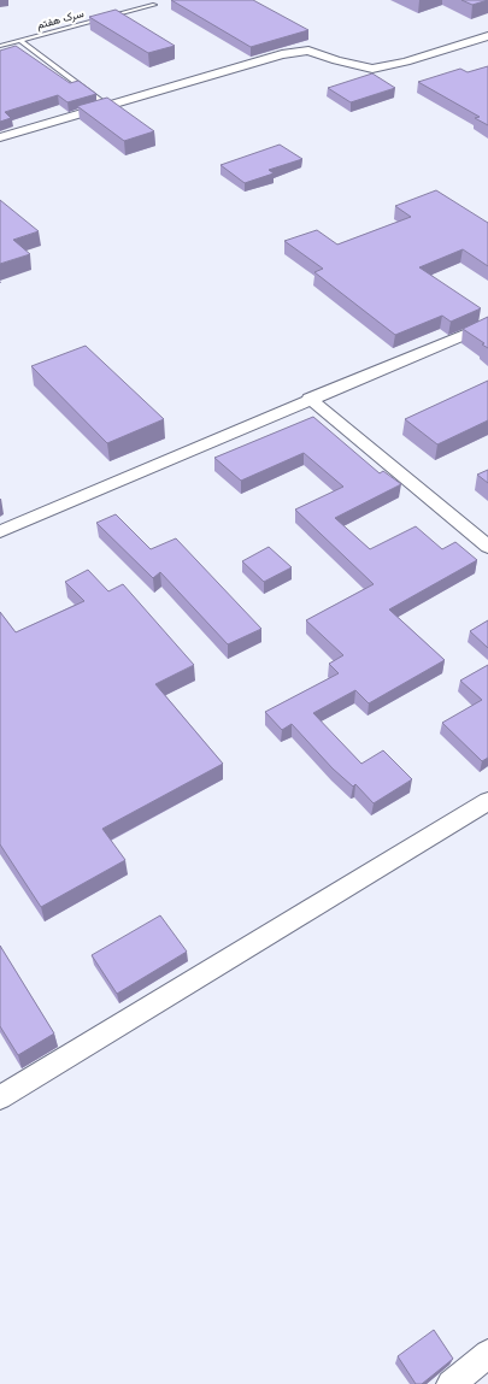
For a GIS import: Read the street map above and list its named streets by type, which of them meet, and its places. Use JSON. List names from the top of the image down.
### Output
{
  "streets": {
    "lane": ["سرک هفتم"]
  }
}
